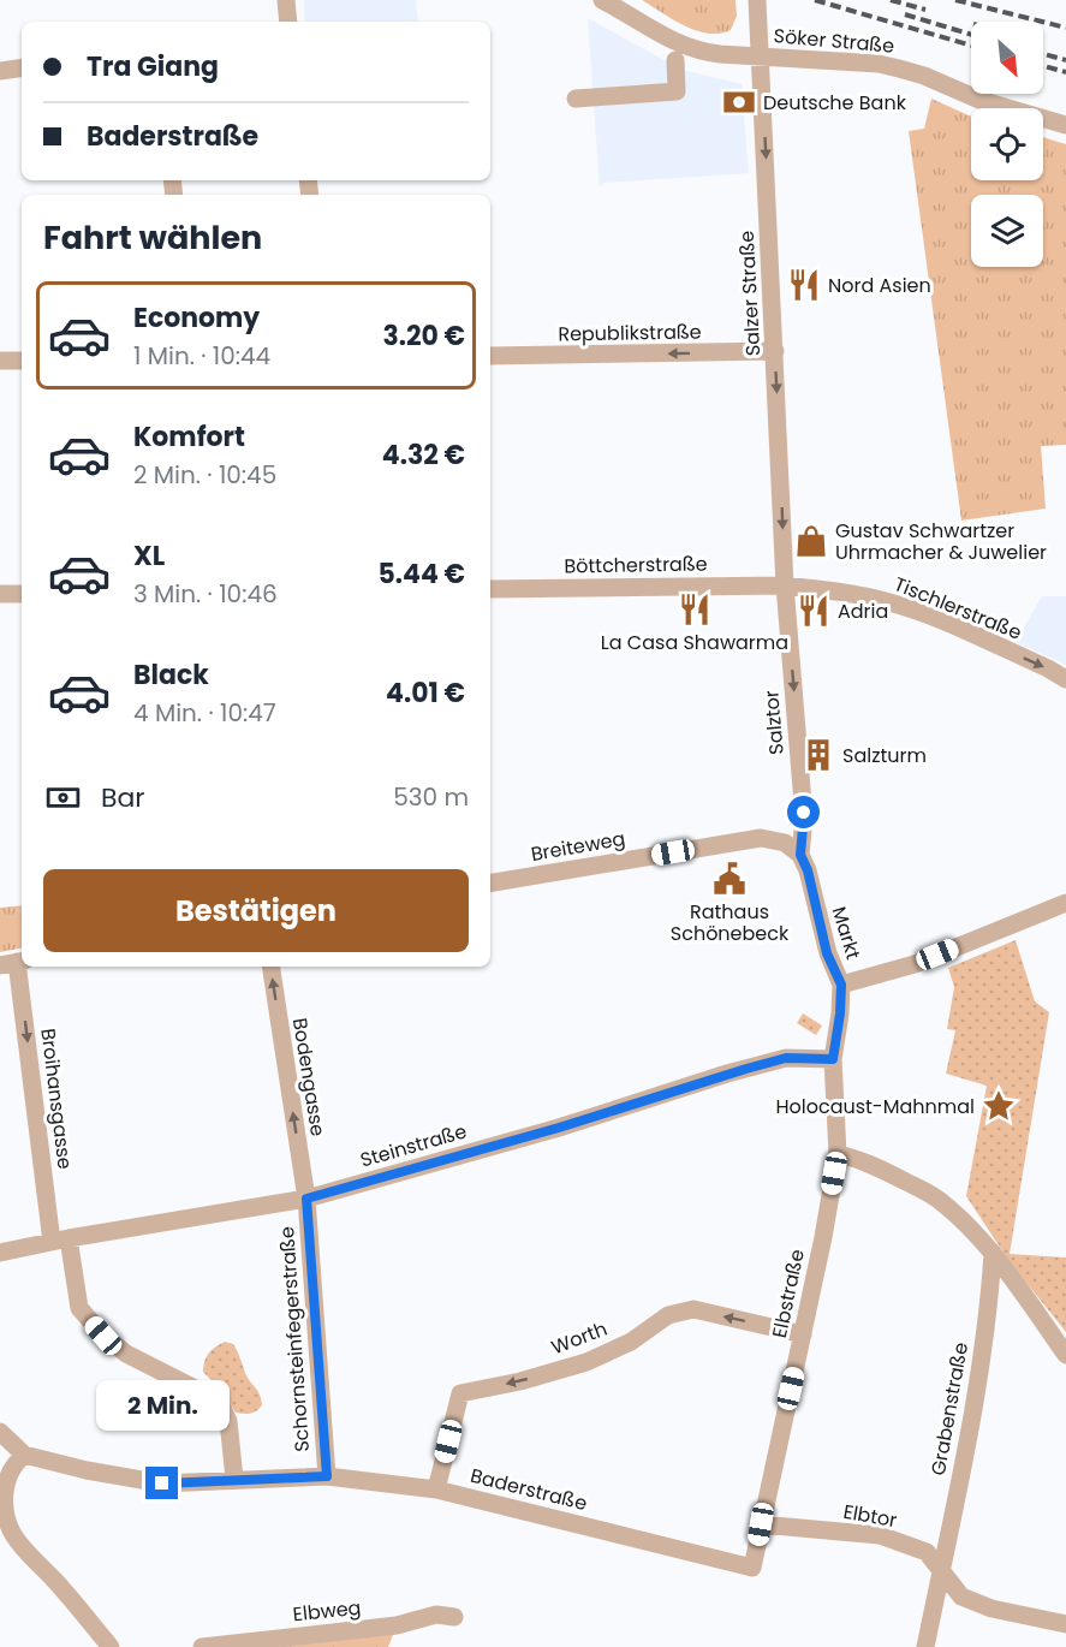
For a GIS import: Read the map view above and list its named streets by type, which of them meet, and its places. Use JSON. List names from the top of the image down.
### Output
{
  "streets": {
    "street": [
      "Söker Straße",
      "Salzer Straße",
      "Republikstraße",
      "Böttcherstraße",
      "Tischlerstraße",
      "Salztor",
      "Breiteweg",
      "Markt",
      "Bodengasse",
      "Broihansgasse",
      "Steinstraße",
      "Elbstraße",
      "Worth",
      "Schornsteinfegerstraße",
      "Grabenstraße",
      "Baderstraße",
      "Elbtor",
      "Elbweg"
    ]
  },
  "crossings": [
    ["Söker Straße", "Salzer Straße"],
    ["Salzer Straße", "Republikstraße"],
    ["Salzer Straße", "Böttcherstraße"],
    ["Salzer Straße", "Tischlerstraße"],
    ["Salzer Straße", "Salztor"],
    ["Böttcherstraße", "Tischlerstraße"],
    ["Böttcherstraße", "Salztor"],
    ["Tischlerstraße", "Salztor"],
    ["Salztor", "Breiteweg"],
    ["Salztor", "Markt"],
    ["Breiteweg", "Markt"],
    ["Markt", "Steinstraße"],
    ["Markt", "Elbstraße"],
    ["Bodengasse", "Steinstraße"],
    ["Bodengasse", "Schornsteinfegerstraße"],
    ["Broihansgasse", "Steinstraße"],
    ["Broihansgasse", "Baderstraße"],
    ["Steinstraße", "Schornsteinfegerstraße"],
    ["Elbstraße", "Worth"],
    ["Elbstraße", "Baderstraße"],
    ["Elbstraße", "Elbtor"],
    ["Worth", "Baderstraße"],
    ["Schornsteinfegerstraße", "Baderstraße"],
    ["Grabenstraße", "Elbtor"]
  ],
  "one_way": [
    "Salzer Straße",
    "Republikstraße",
    "Tischlerstraße",
    "Salztor",
    "Bodengasse",
    "Broihansgasse",
    "Worth"
  ],
  "places": {
    "bank": ["Deutsche Bank"],
    "restaurant": ["Nord Asien", "La Casa Shawarma", "Adria"],
    "shop": ["Gustav Schwartzer Uhrmacher & Juwelier"],
    "building": ["Salzturm"],
    "public building": ["Rathaus Schönebeck"],
    "place": ["Holocaust-Mahnmal"]
  },
  "north": "bottom right",
  "page": {
    "banner": ["Tra Giang", "Baderstraße"],
    "heading": "Fahrt wählen",
    "list": [
      {
        "name": "Economy",
        "note": "1 Min. · 10:44",
        "value": "3.20 €"
      },
      {
        "name": "Komfort",
        "note": "2 Min. · 10:45",
        "value": "4.32 €"
      },
      {
        "name": "XL",
        "note": "3 Min. · 10:46",
        "value": "5.44 €"
      },
      {
        "name": "Black",
        "note": "4 Min. · 10:47",
        "value": "4.01 €"
      }
    ],
    "pay": ["Bar", "530 m"],
    "buttons": "Bestätigen",
    "bubble": "2 Min."
  }
}
